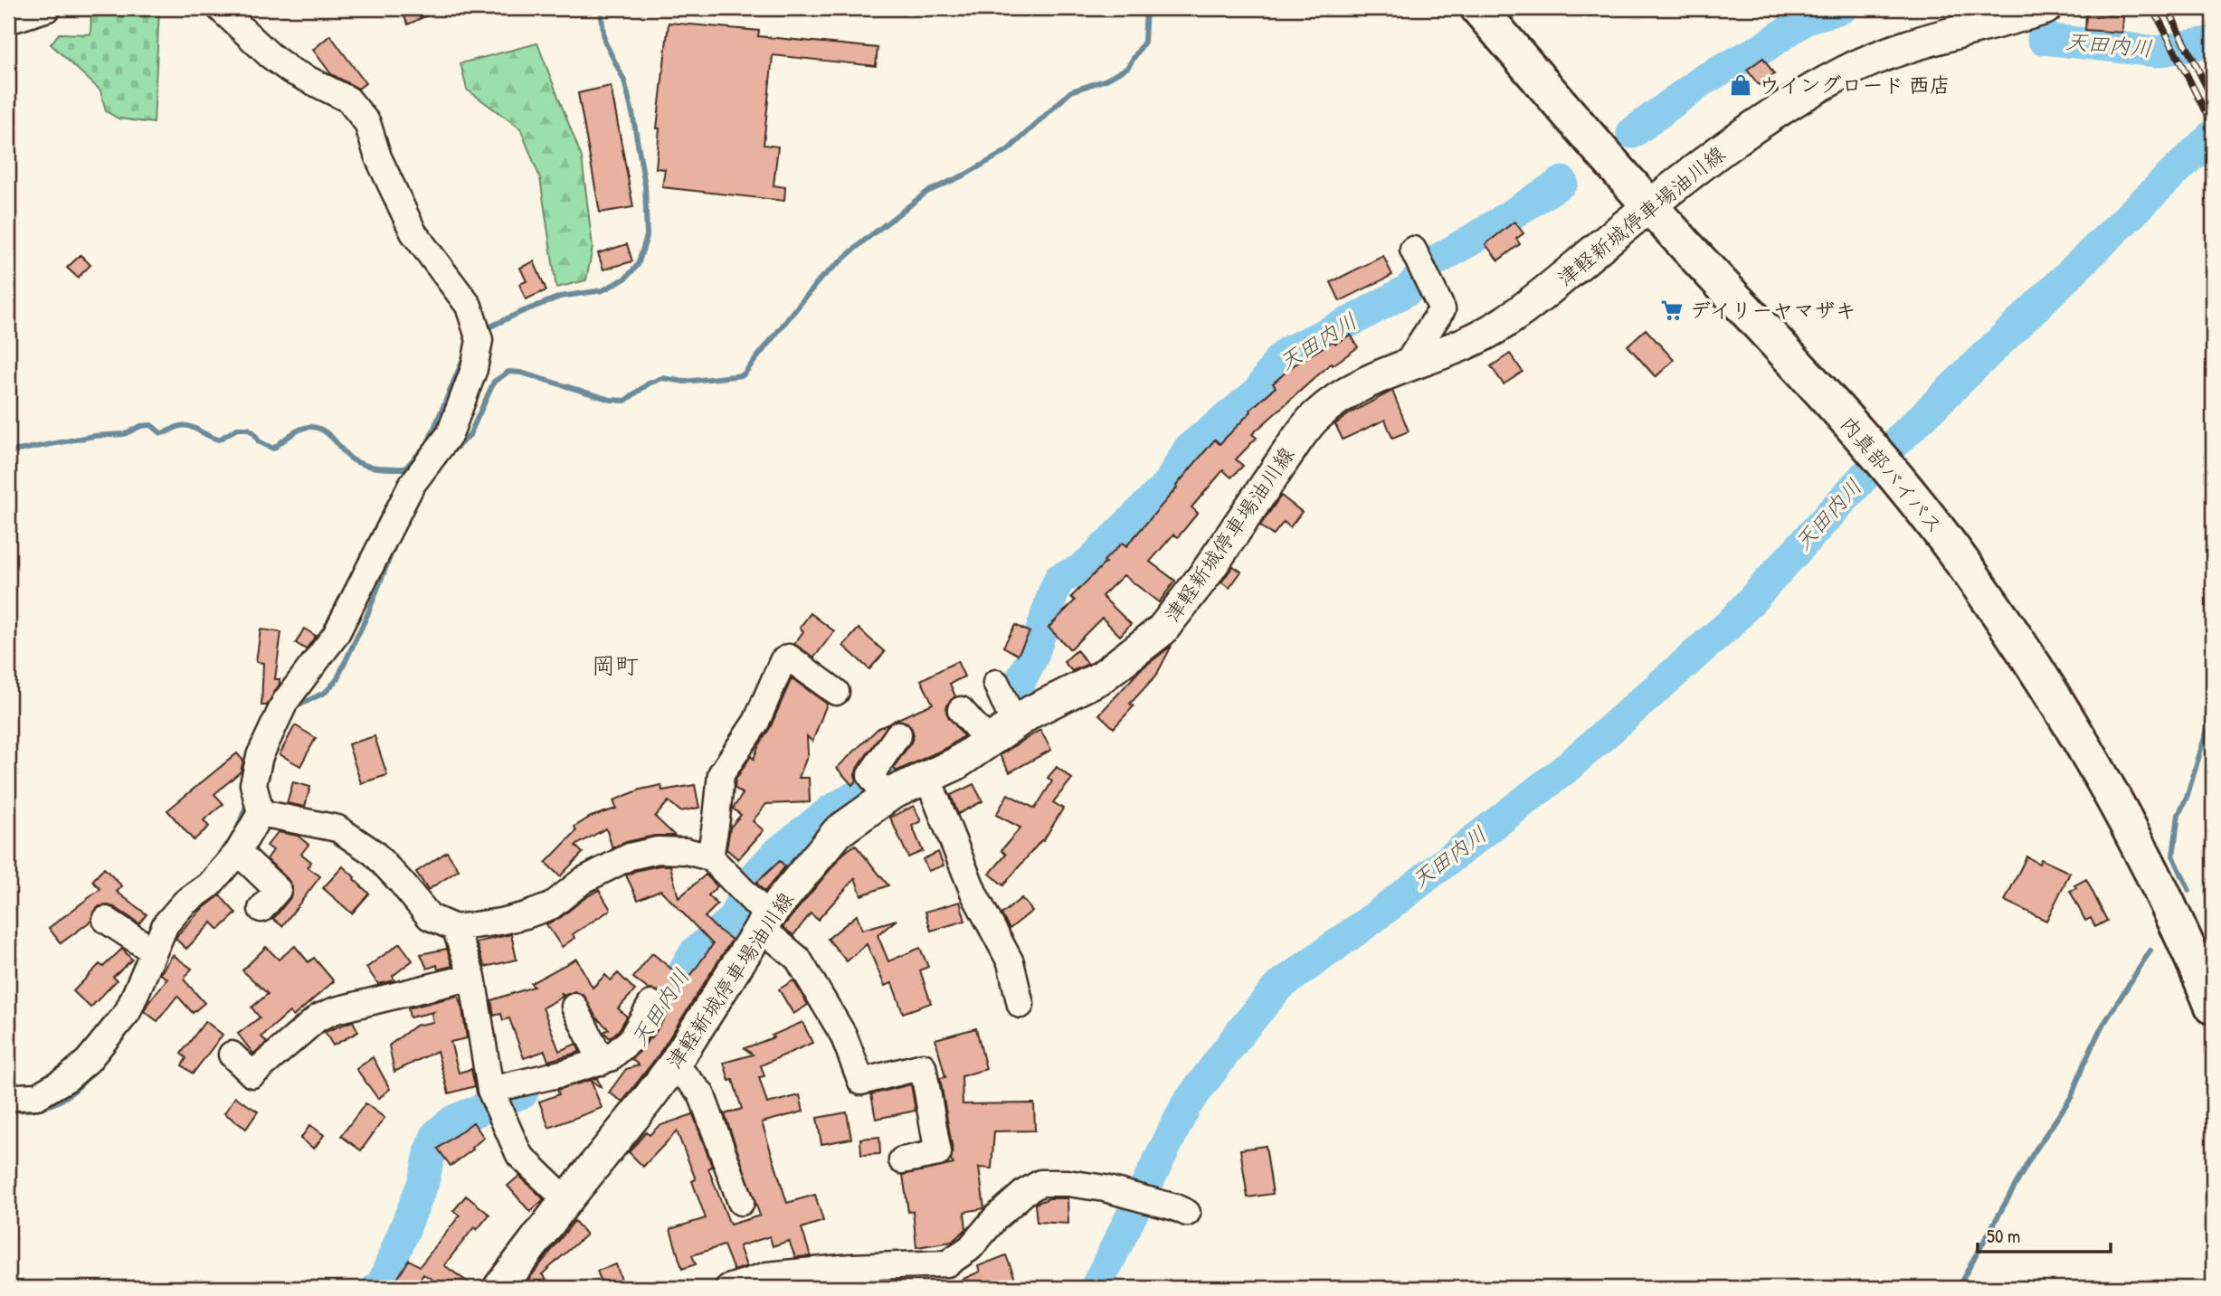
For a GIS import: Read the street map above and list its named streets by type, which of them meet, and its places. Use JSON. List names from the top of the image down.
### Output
{
  "streets": {
    "highway": ["内真部バイパス"],
    "main road": ["津軽新城停車場油川線"]
  },
  "crossings": [
    ["津軽新城停車場油川線", "内真部バイパス"]
  ],
  "districts": ["岡町"],
  "water": ["天田内川"],
  "places": {
    "shop": ["ウイングロード 西店"],
    "supermarket": ["デイリーヤマザキ"]
  },
  "scale_bar": "50 m"
}
